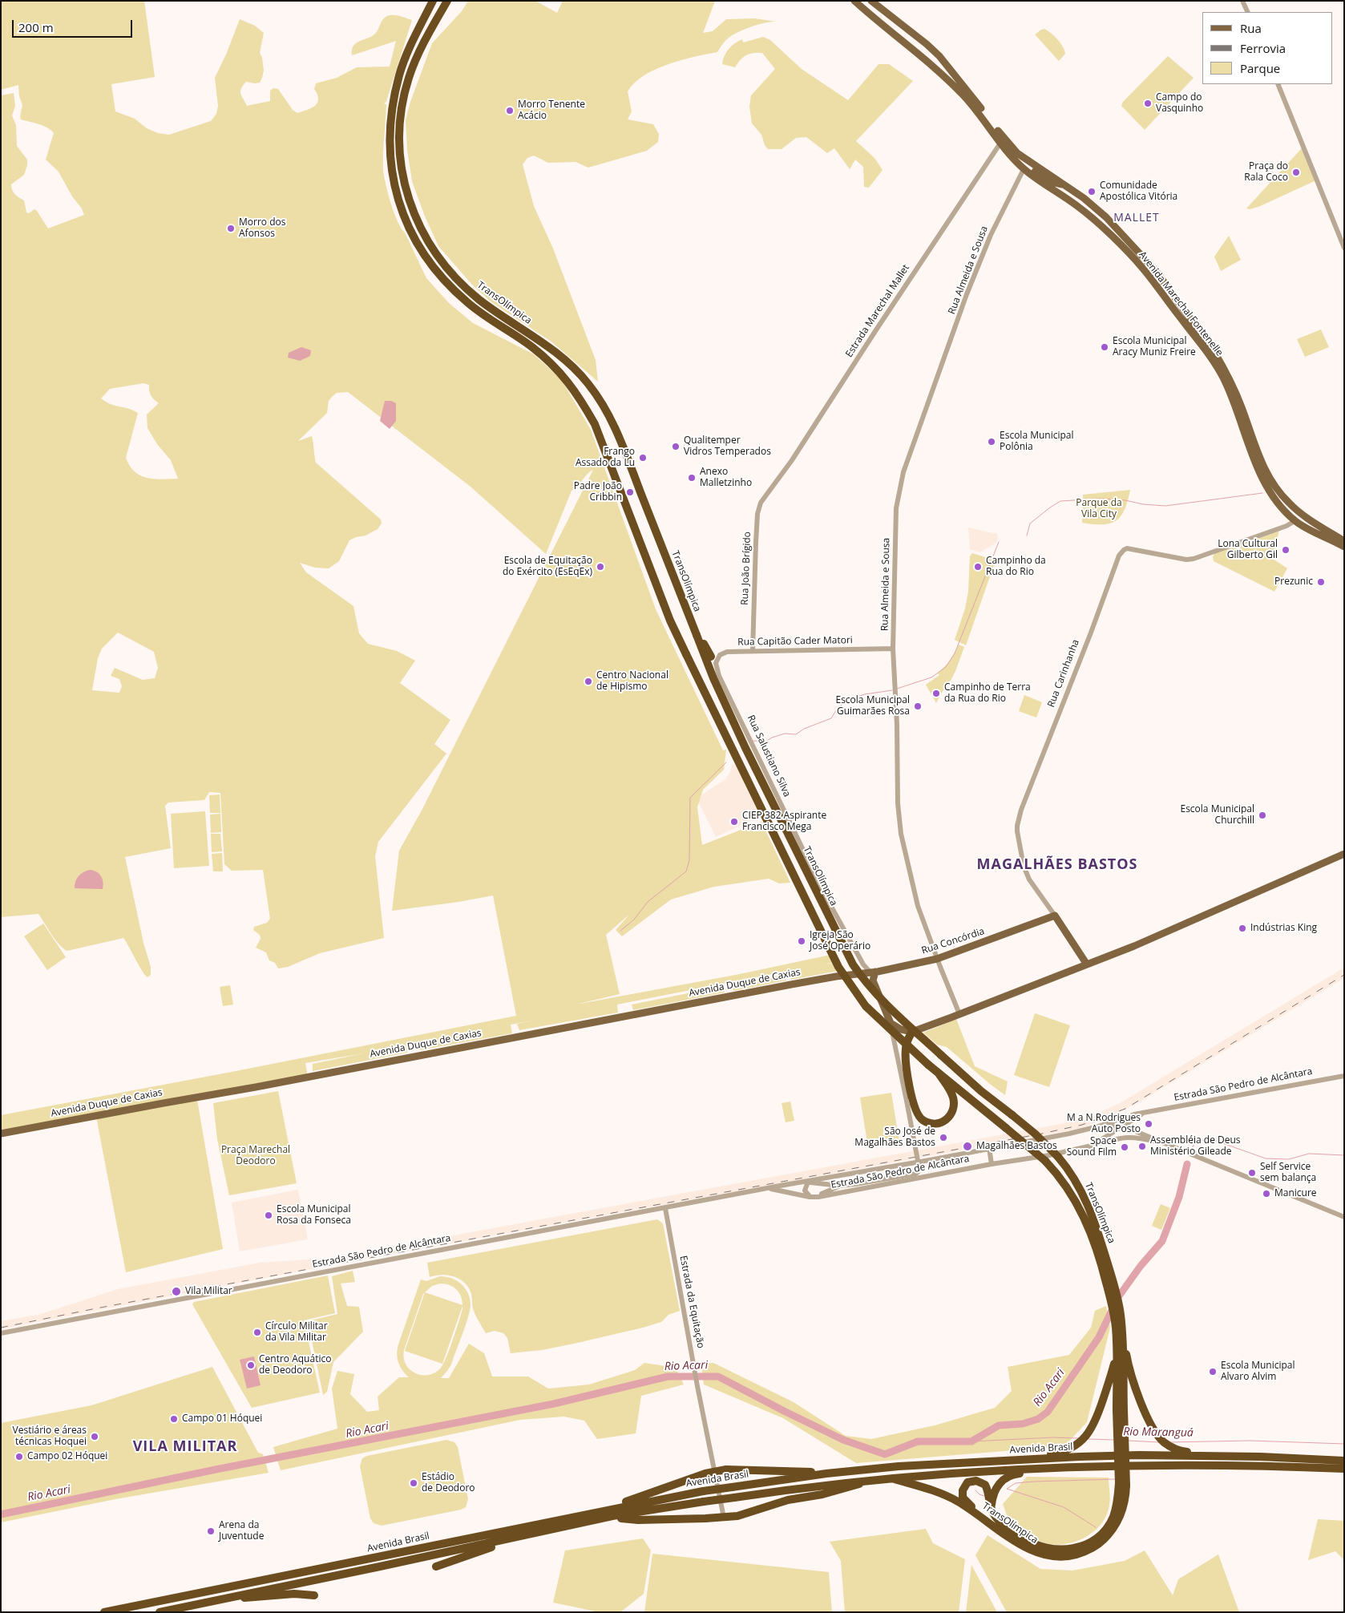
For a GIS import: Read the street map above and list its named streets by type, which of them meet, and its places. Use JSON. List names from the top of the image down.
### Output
{
  "streets": {
    "highway": ["TransOlímpica", "Avenida Brasil"],
    "main road": [
      "Avenida Marechal Fontenelle",
      "Rua Carinhanha",
      "Rua Concórdia",
      "Avenida Duque de Caxias"
    ],
    "street": [
      "Rua Almeida e Sousa",
      "Estrada Marechal Mallet",
      "Rua João Brígido",
      "Rua Capitão Cader Matori",
      "Rua Salustiano Silva",
      "Estrada São Pedro de Alcântara",
      "Estrada da Equitação"
    ]
  },
  "crossings": [
    ["Rua Almeida e Sousa", "Avenida Marechal Fontenelle"],
    ["Rua Almeida e Sousa", "Rua Capitão Cader Matori"],
    ["Rua Almeida e Sousa", "Rua Concórdia"],
    ["TransOlímpica", "Avenida Brasil"],
    ["Avenida Marechal Fontenelle", "Estrada Marechal Mallet"],
    ["Avenida Marechal Fontenelle", "Rua Carinhanha"],
    ["Estrada Marechal Mallet", "Rua João Brígido"],
    ["Rua João Brígido", "Rua Capitão Cader Matori"],
    ["Rua Capitão Cader Matori", "Rua Salustiano Silva"],
    ["Rua Carinhanha", "Rua Concórdia"],
    ["Rua Salustiano Silva", "Rua Concórdia"],
    ["Rua Concórdia", "Avenida Duque de Caxias"],
    ["Estrada São Pedro de Alcântara", "Estrada da Equitação"]
  ],
  "districts": ["MALLET", "MAGALHÃES BASTOS", "VILA MILITAR"],
  "water": ["Rio Acari", "Rio Maranguá"],
  "parks": ["Parque da Vila City", "Praça Marechal Deodoro"],
  "places": [
    "Campo do Vasquinho",
    "Morro Tenente Acácio",
    "Praça do Rala Coco",
    "Comunidade Apostólica Vitória",
    "Morro dos Afonsos",
    "Escola Municipal Aracy Muniz Freire",
    "Escola Municipal Polônia",
    "Qualitemper Vidros Temperados",
    "Frango Assado da Lu",
    "Anexo Malletzinho",
    "Padre João Cribbin",
    "Lona Cultural Gilberto Gil",
    "Escola de Equitação do Exército (EsEqEx)",
    "Campinho da Rua do Rio",
    "Prezunic",
    "Centro Nacional de Hipismo",
    "Campinho de Terra da Rua do Rio",
    "Escola Municipal Guimarães Rosa",
    "Escola Municipal Churchill",
    "CIEP 382 Aspirante Francisco Mega",
    "Indústrias King",
    "Igreja São José Operário",
    "M a N Rodrigues Auto Posto",
    "São José de Magalhães Bastos",
    "Magalhães Bastos",
    "Assembléia de Deus Ministério Gileade",
    "Space Sound Film",
    "Self Service sem balança",
    "Manicure",
    "Escola Municipal Rosa da Fonseca",
    "Vila Militar",
    "Círculo Militar da Vila Militar",
    "Centro Aquático de Deodoro",
    "Escola Municipal Alvaro Alvim",
    "Campo 01 Hóquei",
    "Vestiário e áreas técnicas Hoquei",
    "Campo 02 Hóquei",
    "Estádio de Deodoro",
    "Arena da Juventude"
  ],
  "legend": ["Rua", "Ferrovia", "Parque"],
  "scale_bar": "200 m"
}
